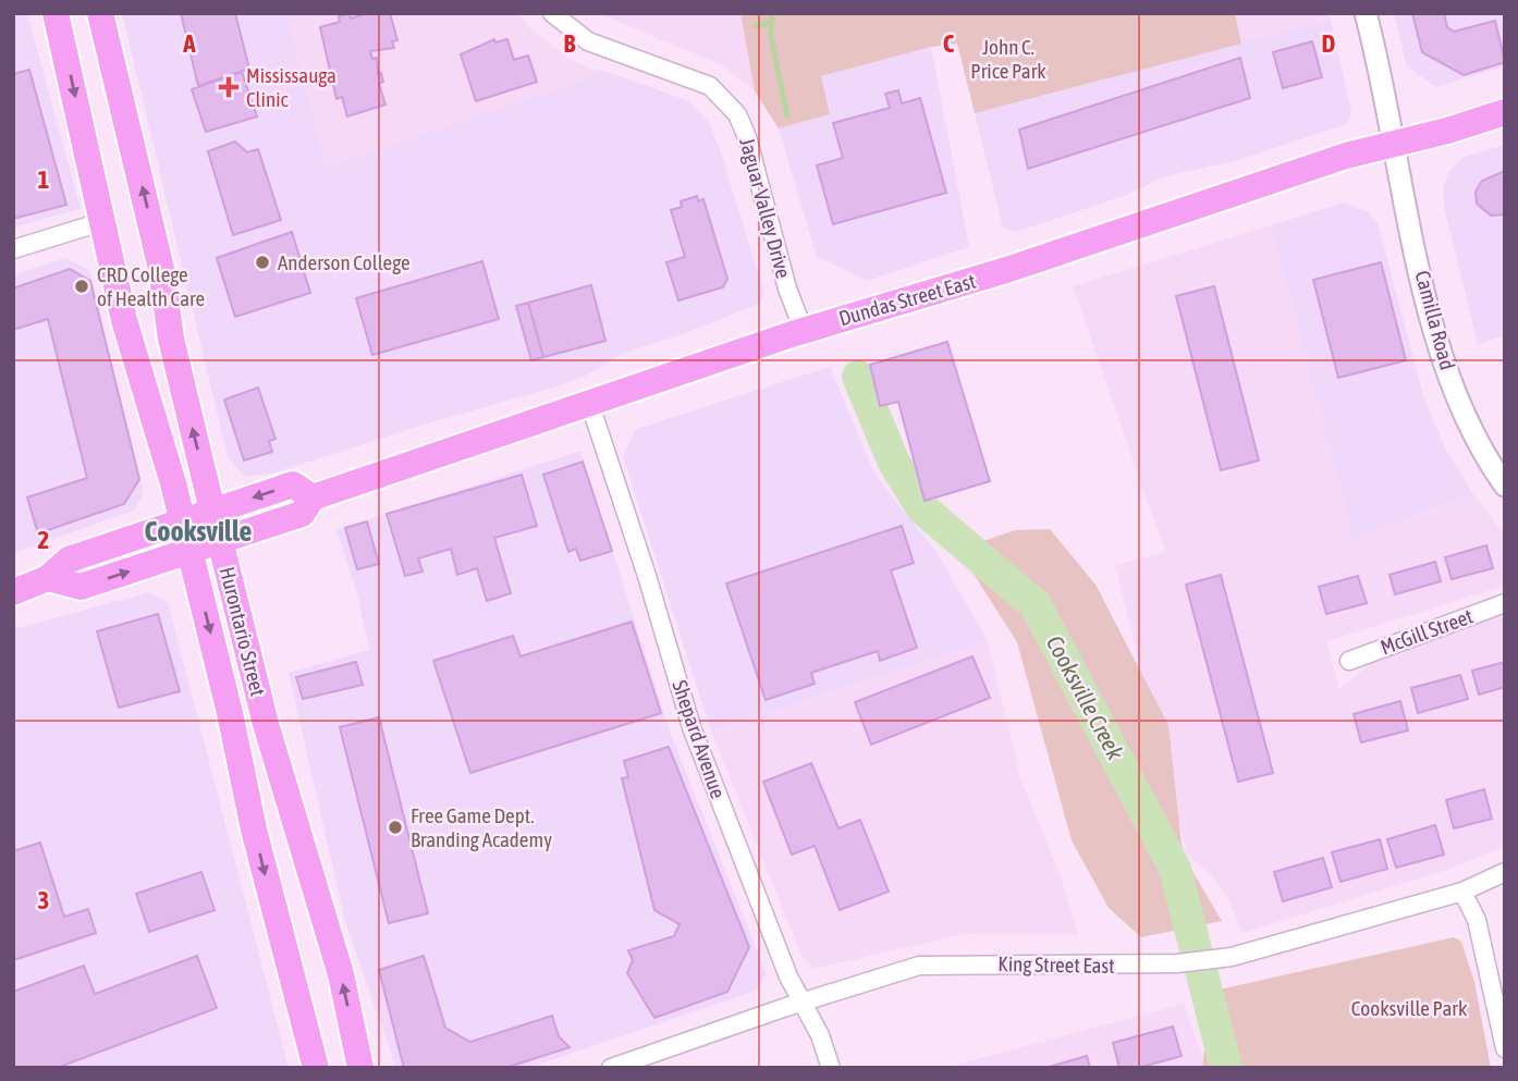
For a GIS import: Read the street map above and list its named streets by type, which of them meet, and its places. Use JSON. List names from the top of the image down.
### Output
{
  "streets": {
    "main road": ["Dundas Street East", "Hurontario Street"],
    "street": [
      "Jaguar Valley Drive",
      "Camilla Road",
      "McGill Street",
      "Shepard Avenue",
      "King Street East"
    ]
  },
  "crossings": [
    ["Jaguar Valley Drive", "Dundas Street East"],
    ["Dundas Street East", "Camilla Road"],
    ["Dundas Street East", "Hurontario Street"],
    ["Dundas Street East", "Shepard Avenue"],
    ["Shepard Avenue", "King Street East"]
  ],
  "districts": ["Cooksville"],
  "water": ["Cooksville Creek"],
  "parks": ["John C. Price Park", "Cooksville Park"],
  "places": {
    "health": ["Mississauga Clinic"],
    "other": ["Anderson College", "CRD College of Health Care", "Free Game Dept. Branding Academy"]
  },
  "grid": {
    "columns": [
      "A",
      "B",
      "C",
      "D"
    ],
    "rows": ["1", "2", "3"]
  }
}
